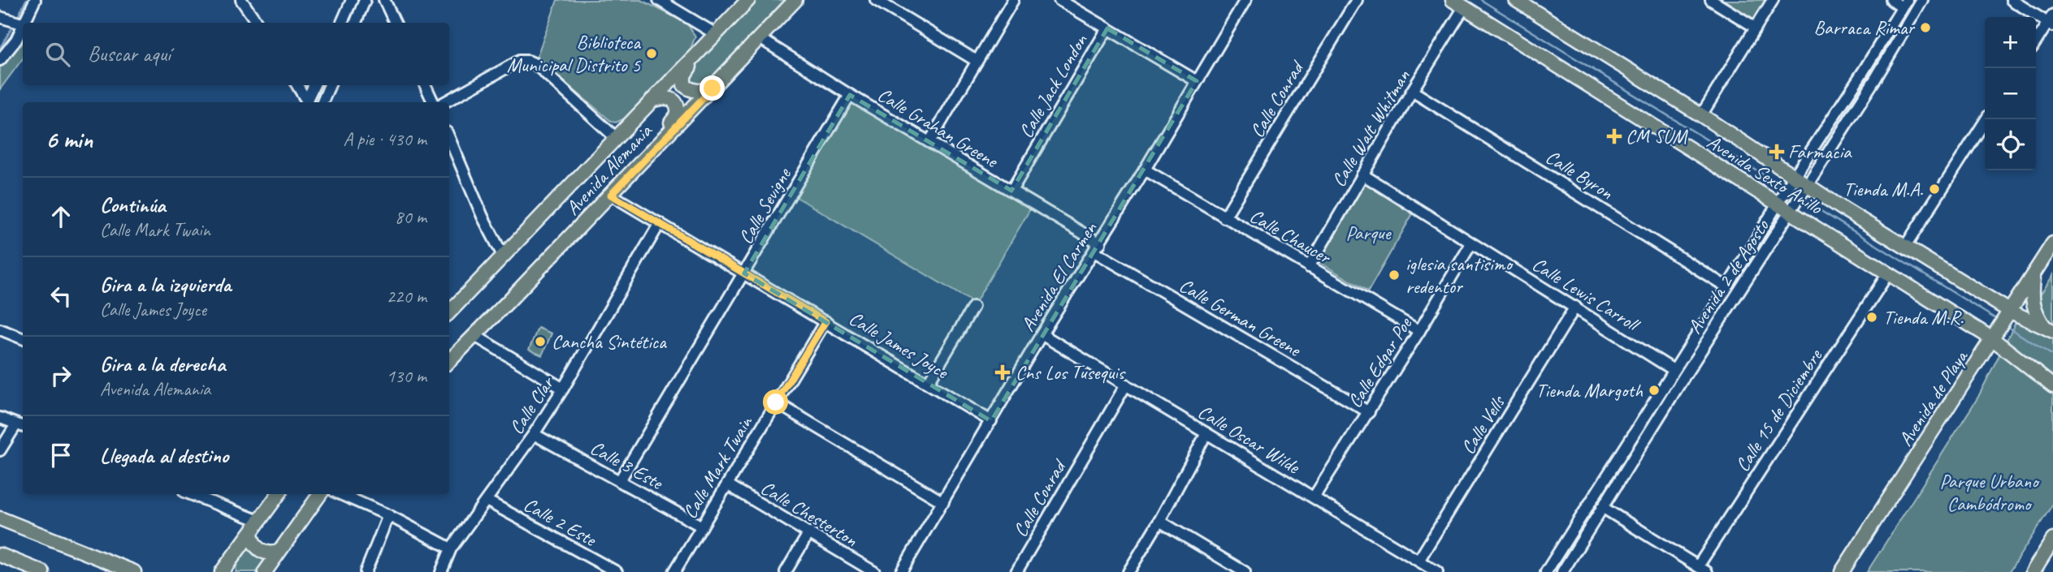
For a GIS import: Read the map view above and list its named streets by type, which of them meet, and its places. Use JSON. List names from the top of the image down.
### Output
{
  "streets": {
    "main road": ["Avenida Alemania", "Avenida Sexto Anillo", "Avenida de Playa"],
    "street": [
      "Calle Jack London",
      "Calle Conrad",
      "Calle Grahan Greene",
      "Calle Walt Whitman",
      "Calle Byron",
      "Calle Sevigne",
      "Calle Chaucer",
      "Avenida El Carmen",
      "Avenida 2 de Agosto",
      "Calle Lewis Carroll",
      "Calle German Greene",
      "Calle James Joyce",
      "Calle Edgar Poe",
      "Calle Clar",
      "Calle 15 de Diciembre",
      "Calle Vells",
      "Calle Oscar Wilde",
      "Calle 3 Este",
      "Calle Mark Twain",
      "Calle Chesterton",
      "Calle 2 Este"
    ]
  },
  "crossings": [
    ["Calle Jack London", "Calle Grahan Greene"],
    ["Calle Conrad", "Calle Chaucer"],
    ["Calle Conrad", "Calle Oscar Wilde"],
    ["Calle Grahan Greene", "Avenida Alemania"],
    ["Calle Grahan Greene", "Calle Sevigne"],
    ["Calle Grahan Greene", "Avenida El Carmen"],
    ["Calle Grahan Greene", "Calle German Greene"],
    ["Calle Walt Whitman", "Calle Byron"],
    ["Calle Walt Whitman", "Avenida Sexto Anillo"],
    ["Calle Walt Whitman", "Calle Chaucer"],
    ["Calle Walt Whitman", "Calle Lewis Carroll"],
    ["Avenida Alemania", "Calle James Joyce"],
    ["Calle Byron", "Avenida 2 de Agosto"],
    ["Avenida Sexto Anillo", "Avenida 2 de Agosto"],
    ["Avenida Sexto Anillo", "Avenida de Playa"],
    ["Avenida Sexto Anillo", "Calle 15 de Diciembre"],
    ["Calle Sevigne", "Calle James Joyce"],
    ["Calle Sevigne", "Calle 3 Este"],
    ["Calle Chaucer", "Avenida El Carmen"],
    ["Calle Chaucer", "Calle Edgar Poe"],
    ["Avenida El Carmen", "Calle German Greene"],
    ["Avenida El Carmen", "Calle James Joyce"],
    ["Avenida El Carmen", "Calle Oscar Wilde"],
    ["Avenida 2 de Agosto", "Calle Lewis Carroll"],
    ["Calle Lewis Carroll", "Calle Edgar Poe"],
    ["Calle Lewis Carroll", "Calle Vells"],
    ["Calle German Greene", "Calle Edgar Poe"],
    ["Calle James Joyce", "Calle Clar"],
    ["Calle James Joyce", "Calle Mark Twain"],
    ["Calle Edgar Poe", "Calle Oscar Wilde"],
    ["Calle Clar", "Calle 3 Este"],
    ["Calle Clar", "Calle 2 Este"],
    ["Calle Vells", "Calle Oscar Wilde"],
    ["Calle 3 Este", "Calle Mark Twain"],
    ["Calle Mark Twain", "Calle Chesterton"]
  ],
  "parks": ["Parque", "Parque Urbano Cambódromo"],
  "places": {
    "other": [
      "Barraca Rimar",
      "Biblioteca Municipal Distrito 5",
      "Tienda M.A.",
      "iglesia santisimo redentor",
      "Tienda M.R.",
      "Cancha Sintética",
      "Tienda Margoth"
    ],
    "health": ["CM SUM", "Farmacia", "Cns Los Tusequis"]
  },
  "page": {
    "map_buttons": ["+", "−"],
    "search": "Buscar aquí",
    "heading": ["6 min", "A pie · 430 m"],
    "list": [
      ["Continúa", "Calle Mark Twain", "80 m"],
      ["Gira a la izquierda", "Calle James Joyce", "220 m"],
      ["Gira a la derecha", "Avenida Alemania", "130 m"],
      "Llegada al destino"
    ]
  }
}
